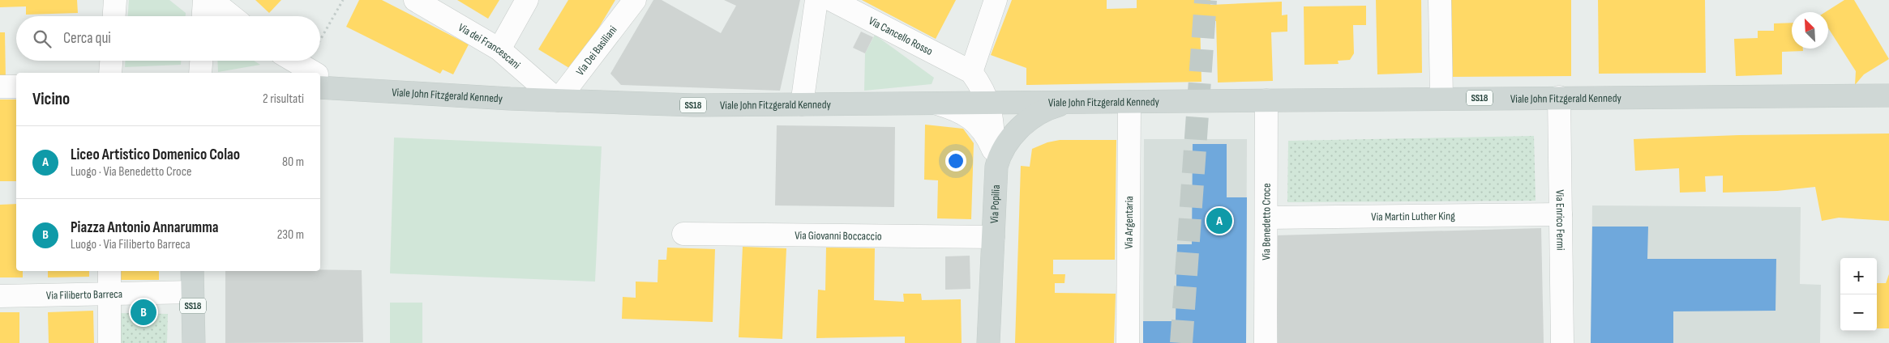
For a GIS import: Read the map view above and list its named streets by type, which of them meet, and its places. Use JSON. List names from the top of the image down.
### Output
{
  "streets": {
    "main road": ["Viale John Fitzgerald Kennedy", "SS18", "Via Popilia"],
    "street": [
      "Via Cancello Rosso",
      "Via dei Francescani",
      "Via Dei Basiliani",
      "Via Martin Luther King",
      "Via Enrico Fermi",
      "Via Benedetto Croce",
      "Via Argentaria",
      "Via Giovanni Boccaccio",
      "Via Filiberto Barreca"
    ]
  },
  "crossings": [
    ["Via dei Francescani", "Via Dei Basiliani"],
    ["Via dei Francescani", "Viale John Fitzgerald Kennedy"],
    ["Via Dei Basiliani", "Viale John Fitzgerald Kennedy"],
    ["Viale John Fitzgerald Kennedy", "Via Popilia"],
    ["Viale John Fitzgerald Kennedy", "Via Enrico Fermi"],
    ["Viale John Fitzgerald Kennedy", "Via Benedetto Croce"],
    ["Viale John Fitzgerald Kennedy", "Via Argentaria"],
    ["SS18", "Via Filiberto Barreca"],
    ["Via Popilia", "Via Giovanni Boccaccio"],
    ["Via Martin Luther King", "Via Enrico Fermi"],
    ["Via Martin Luther King", "Via Benedetto Croce"]
  ],
  "north": "top left",
  "page": {
    "search": "Cerca qui",
    "heading": ["Vicino", "2 risultati"],
    "list": [
      {
        "mark": "A",
        "name": "Liceo Artistico Domenico Colao",
        "note": "Luogo · Via Benedetto Croce",
        "value": "80 m"
      },
      {
        "mark": "B",
        "name": "Piazza Antonio Annarumma",
        "note": "Luogo · Via Filiberto Barreca",
        "value": "230 m"
      }
    ],
    "pins": ["A", "B"],
    "map_buttons": ["+", "−"]
  }
}
